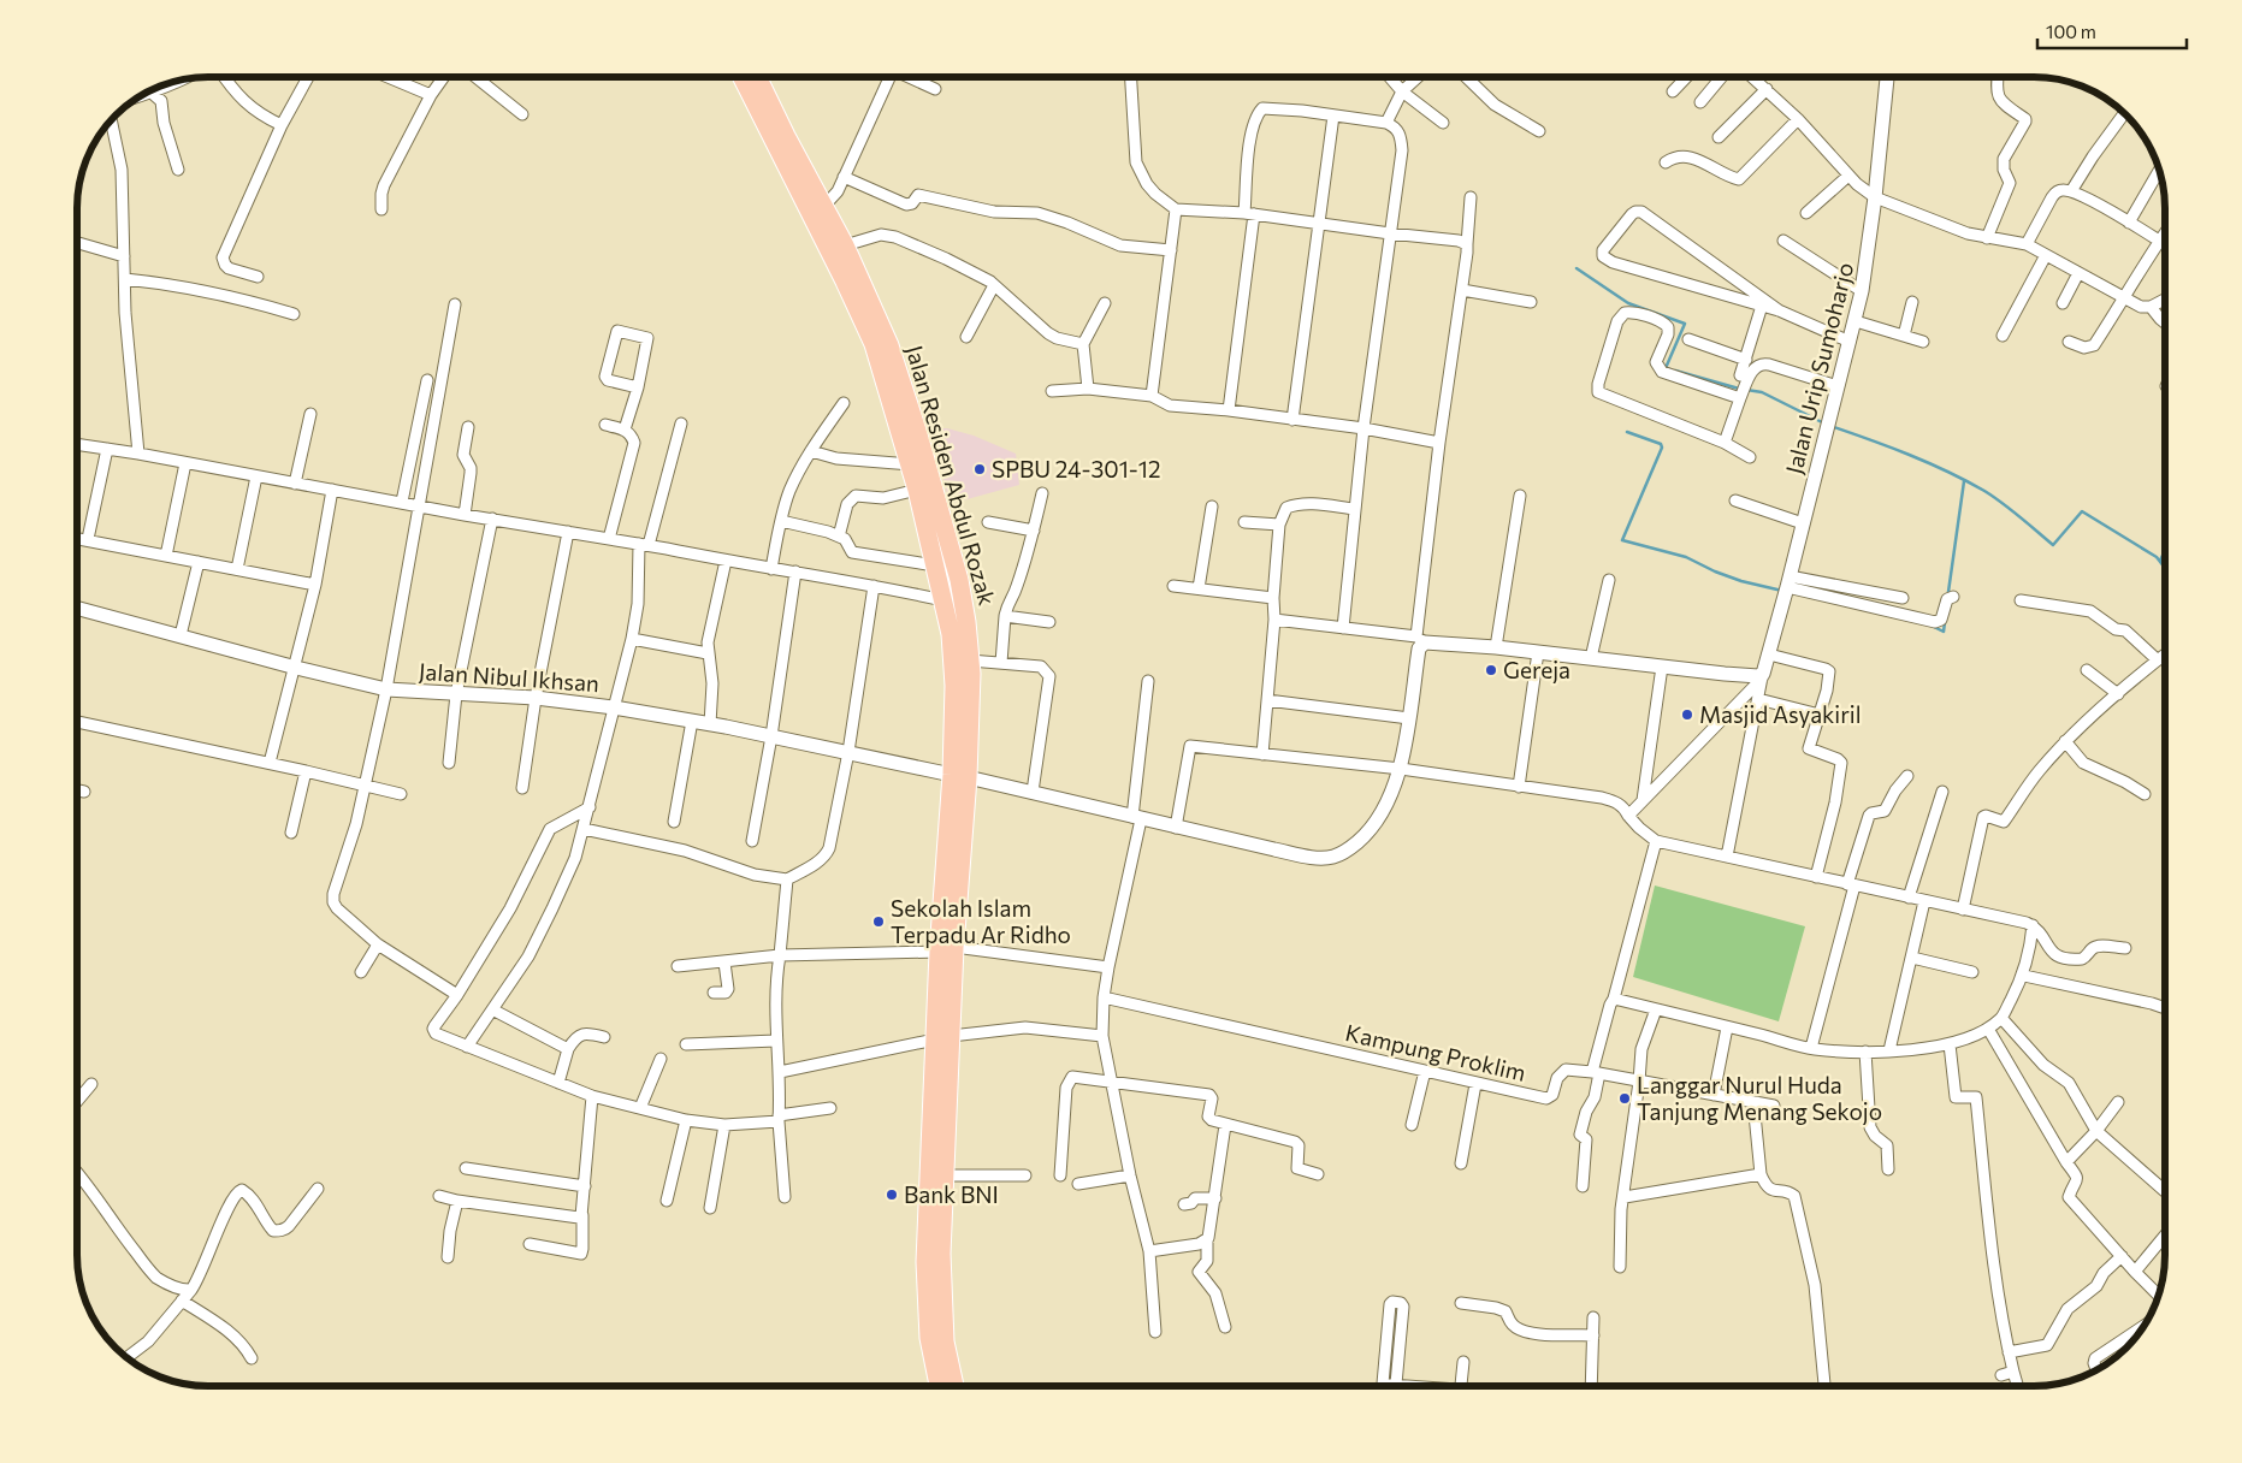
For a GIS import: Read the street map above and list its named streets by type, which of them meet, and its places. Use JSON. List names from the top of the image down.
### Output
{
  "streets": {
    "highway": ["Jalan Residen Abdul Rozak"],
    "street": ["Jalan Urip Sumoharjo", "Jalan Nibul Ikhsan", "Kampung Proklim"]
  },
  "crossings": [
    ["Jalan Residen Abdul Rozak", "Jalan Nibul Ikhsan"]
  ],
  "places": [
    "SPBU 24-301-12",
    "Gereja",
    "Masjid Asyakiril",
    "Sekolah Islam Terpadu Ar Ridho",
    "Langgar Nurul Huda Tanjung Menang Sekojo",
    "Bank BNI"
  ],
  "scale_bar": "100 m"
}
